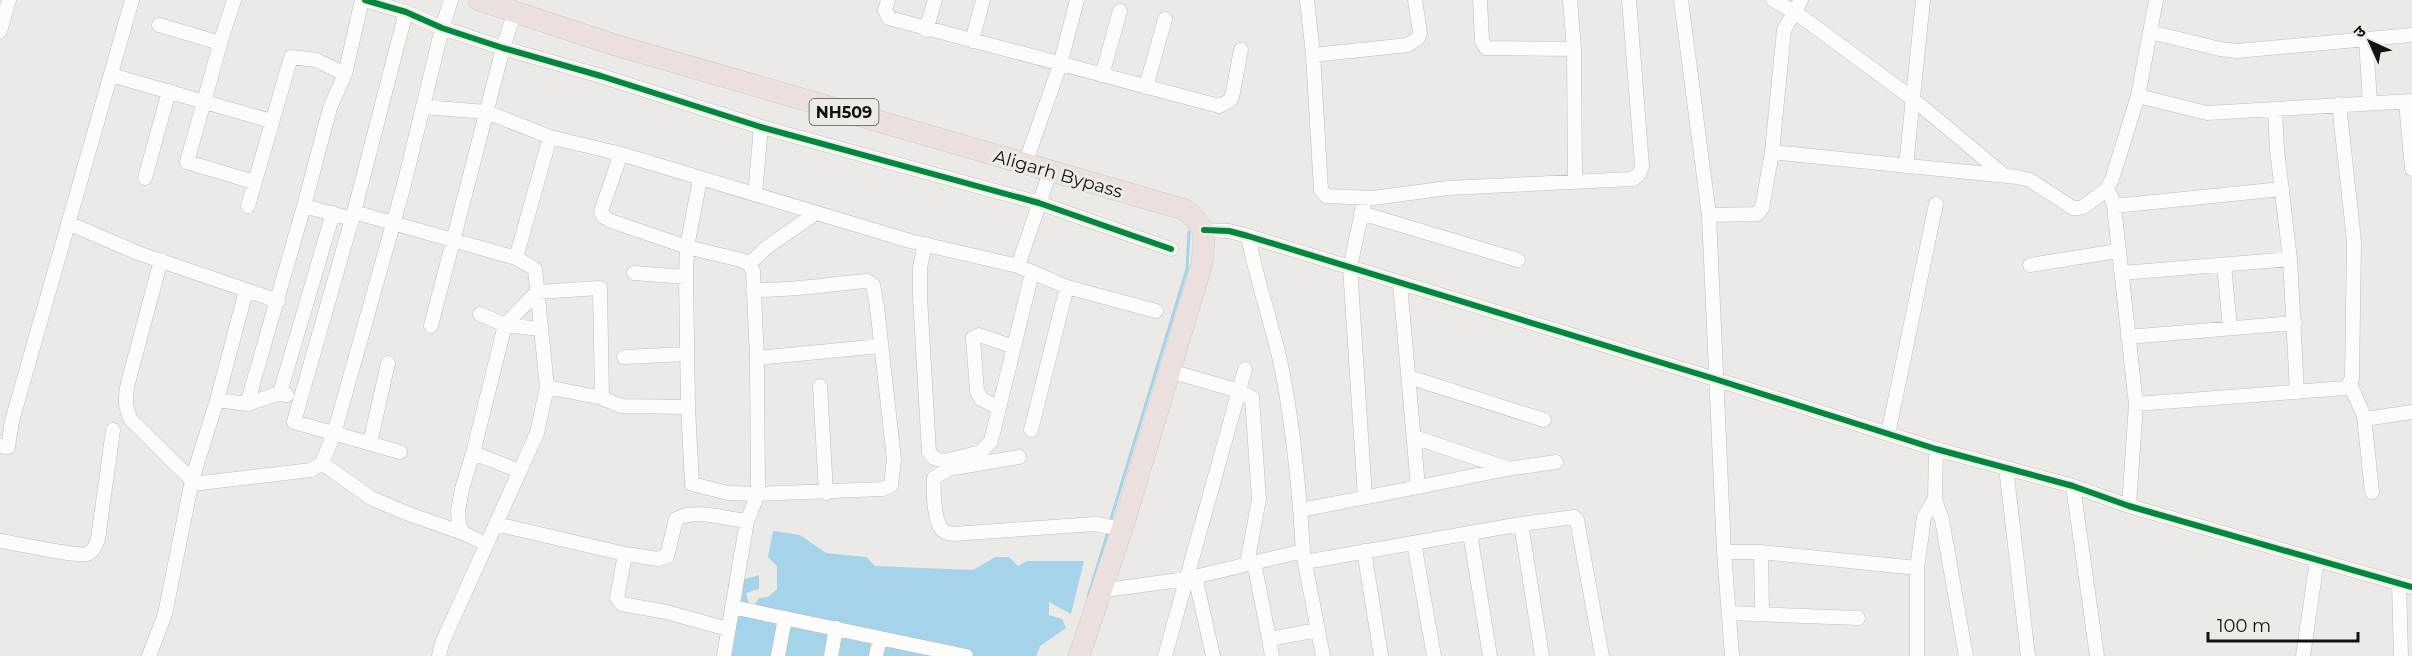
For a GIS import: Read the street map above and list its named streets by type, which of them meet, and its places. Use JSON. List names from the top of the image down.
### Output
{
  "streets": {
    "highway": ["NH509", "Aligarh Bypass"]
  },
  "scale_bar": "100 m",
  "north": "top left"
}
